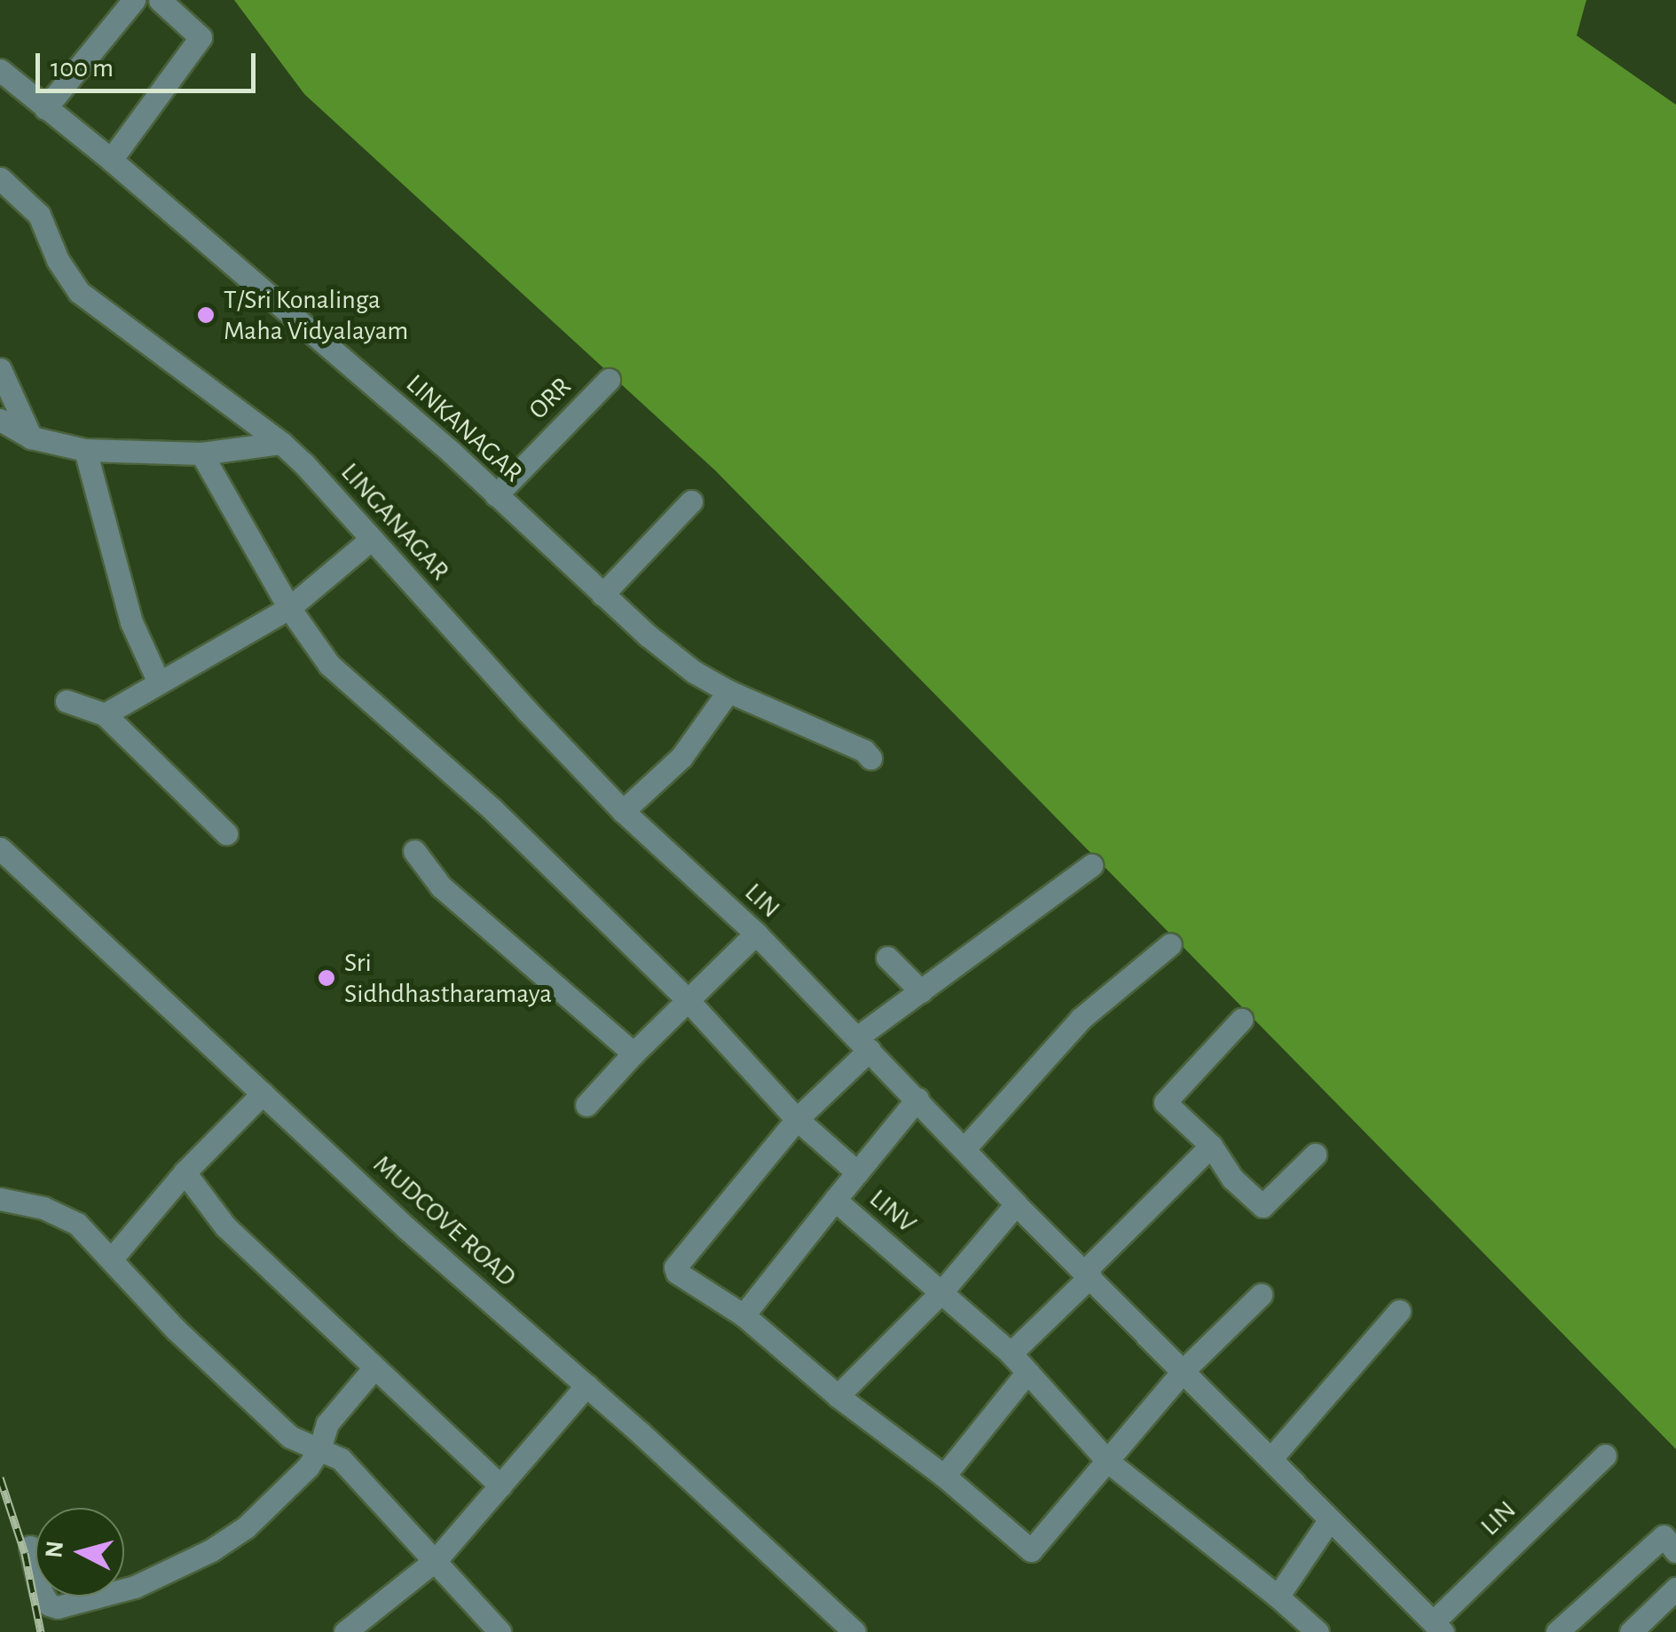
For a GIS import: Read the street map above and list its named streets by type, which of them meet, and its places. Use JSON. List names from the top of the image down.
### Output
{
  "streets": {
    "street": [
      "ORR",
      "LINKANAGAR",
      "LINGANAGAR",
      "LIN",
      "LINV",
      "MUDCOVE ROAD"
    ]
  },
  "crossings": [
    ["ORR", "LINKANAGAR"],
    ["LINGANAGAR", "LIN"],
    ["LIN", "LINV"]
  ],
  "places": ["T/Sri Konalinga Maha Vidyalayam", "Sri Sidhdhastharamaya"],
  "scale_bar": "100 m",
  "north": "left"
}
